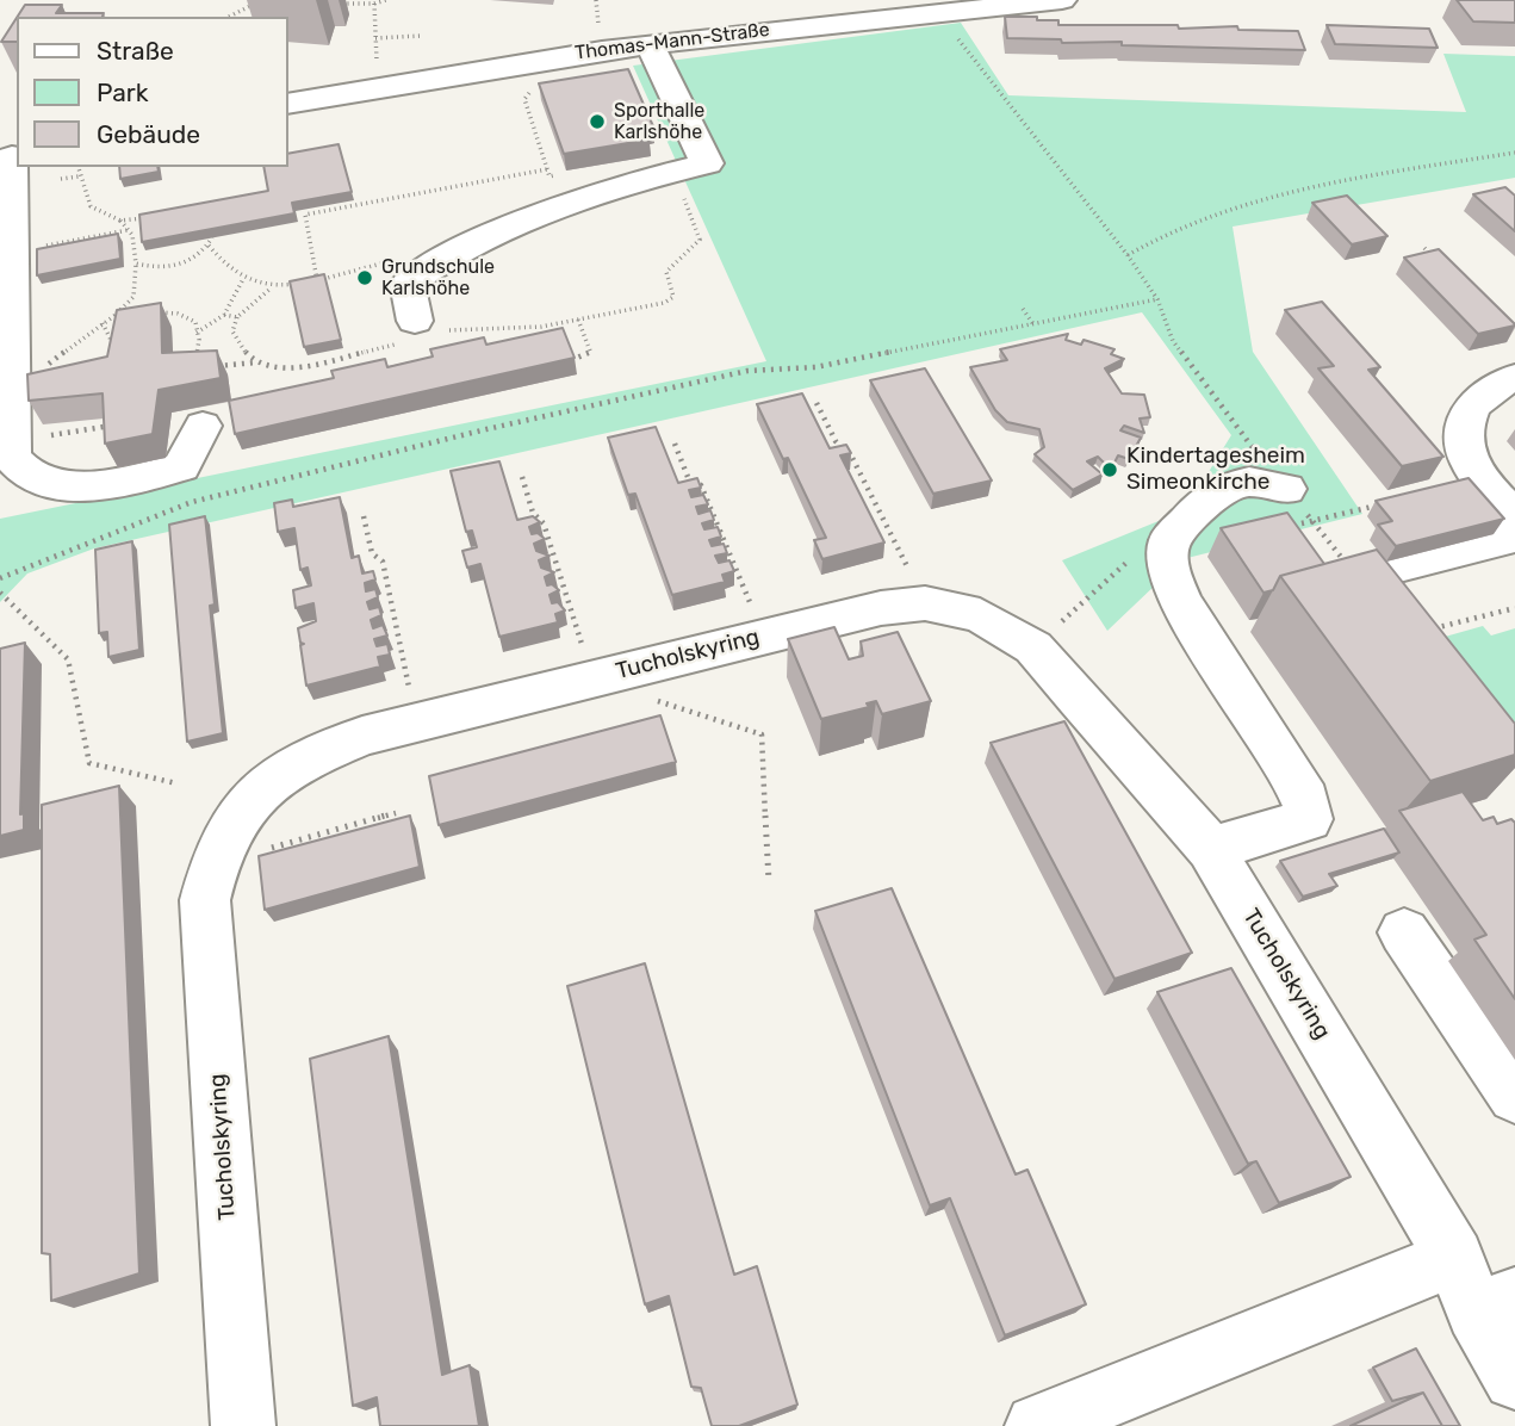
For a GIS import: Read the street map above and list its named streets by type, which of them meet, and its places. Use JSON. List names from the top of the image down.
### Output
{
  "streets": {
    "street": ["Thomas-Mann-Straße", "Tucholskyring"]
  },
  "places": ["Sporthalle Karlshöhe", "Grundschule Karlshöhe", "Kindertagesheim Simeonkirche"],
  "legend": ["Straße", "Park", "Gebäude"]
}
